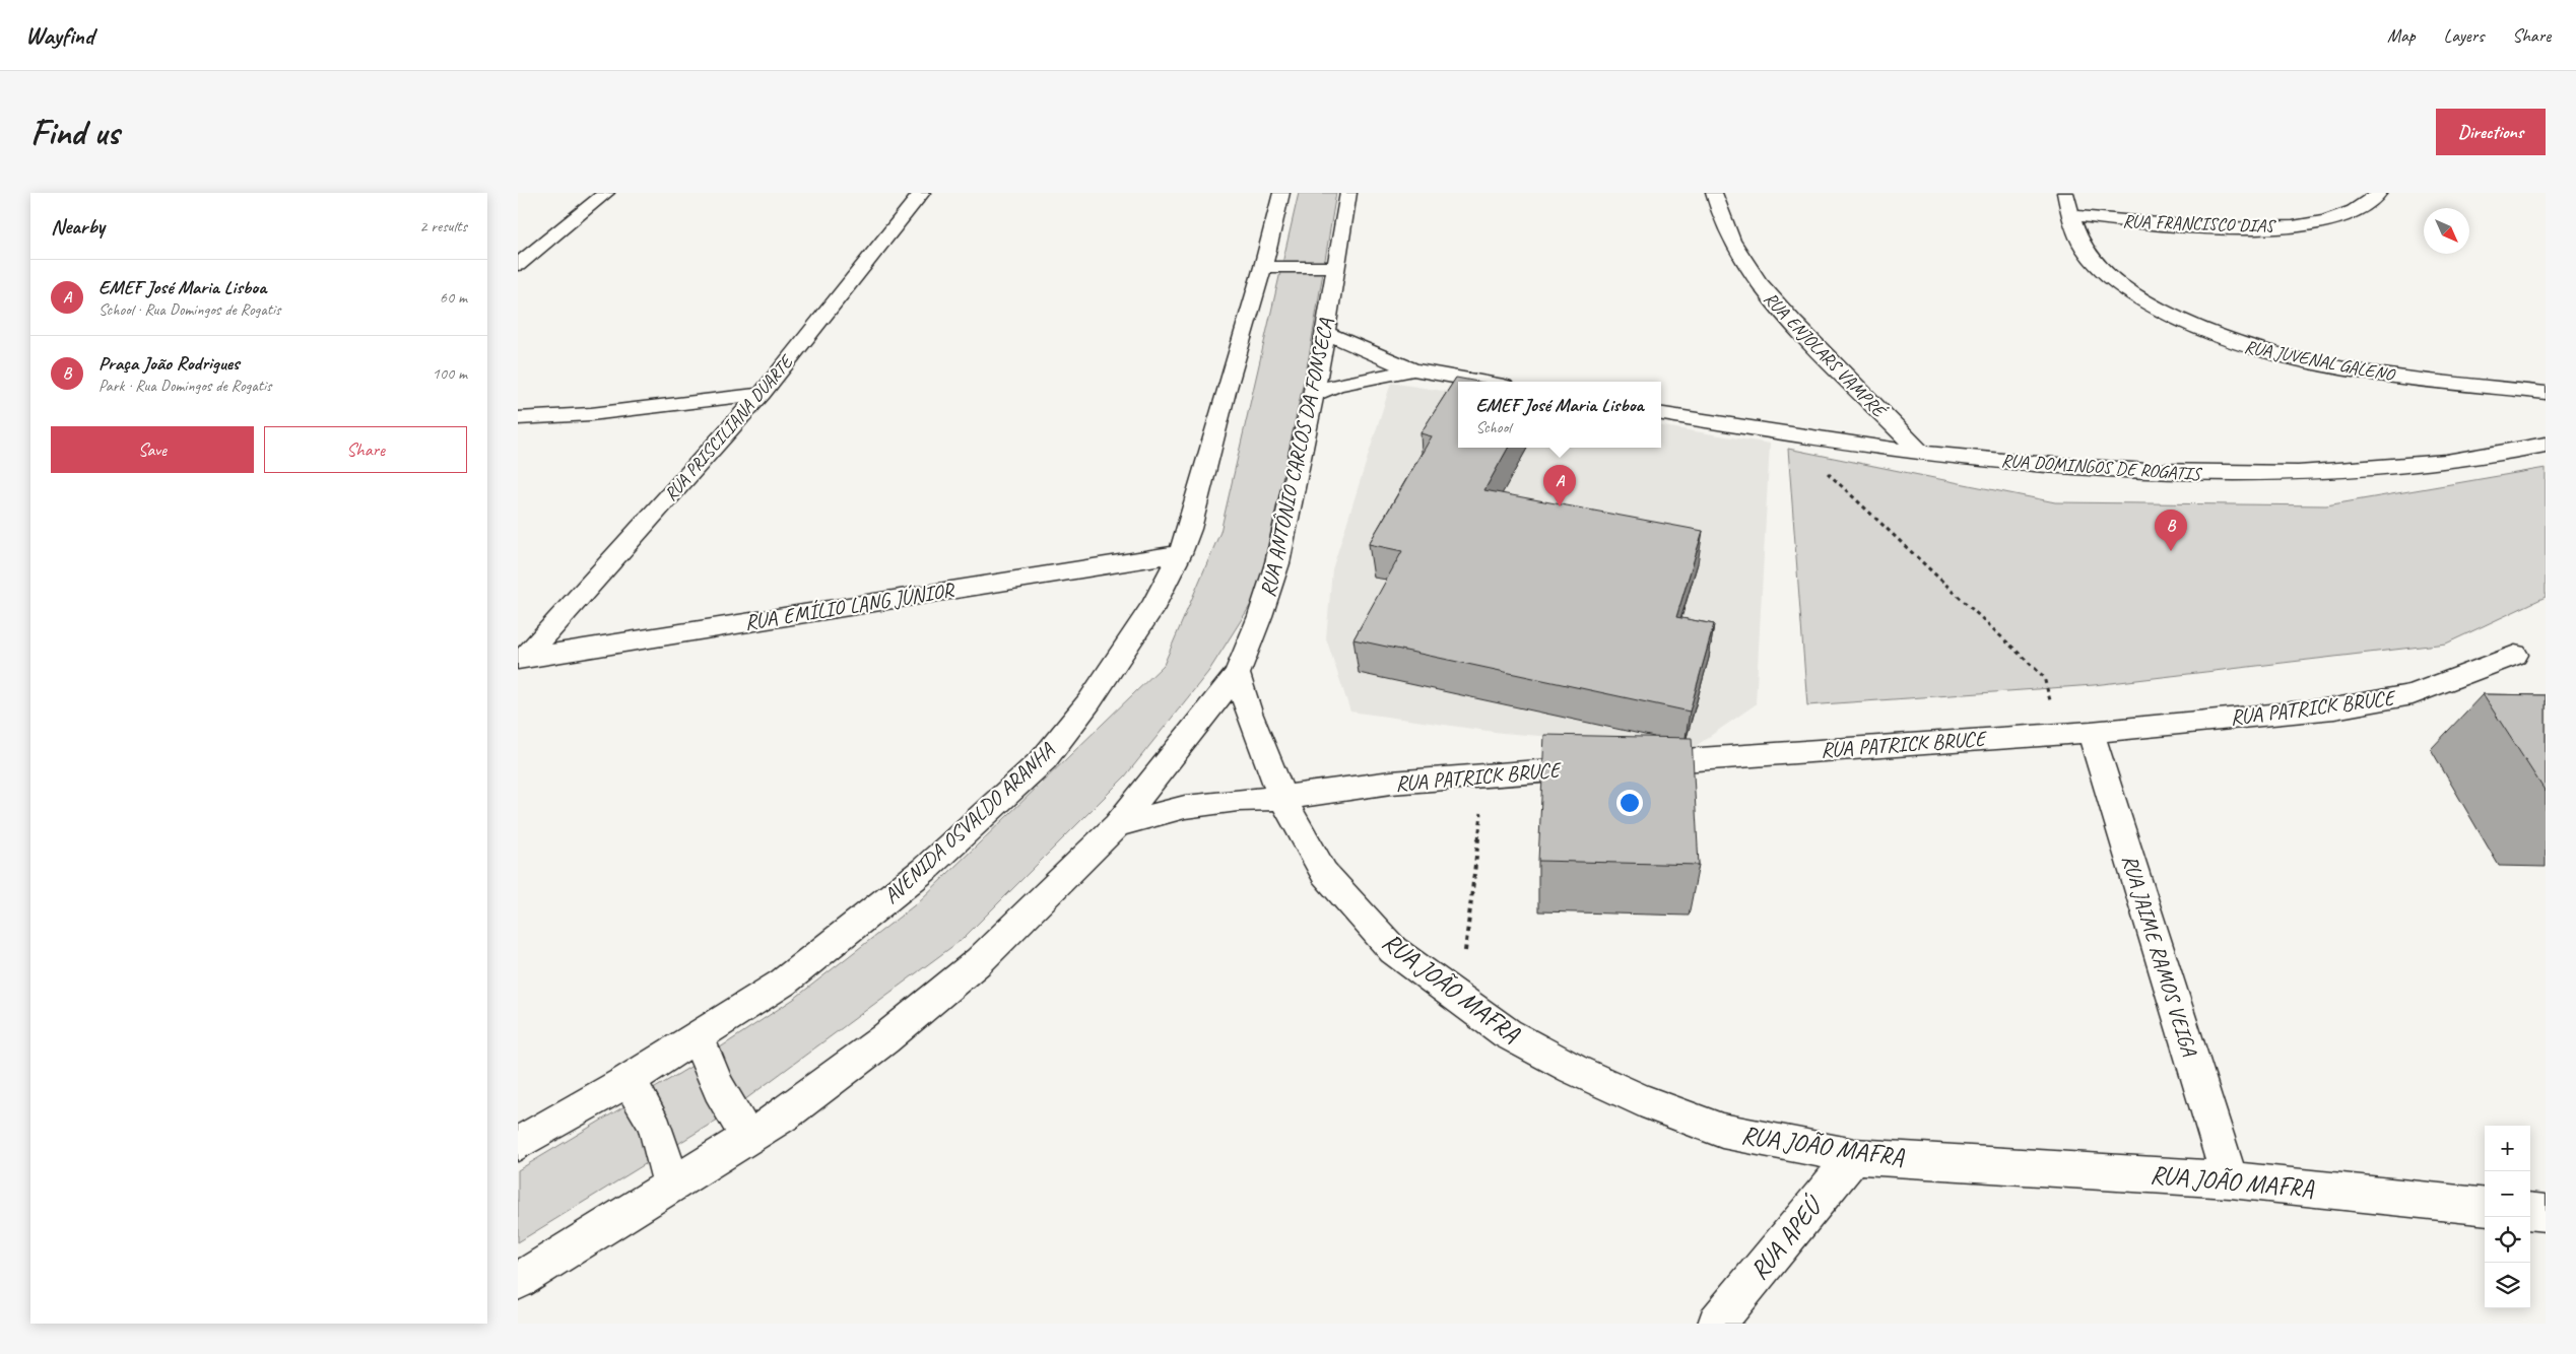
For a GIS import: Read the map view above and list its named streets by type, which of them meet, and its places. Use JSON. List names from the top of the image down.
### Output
{
  "streets": {
    "street": [
      "RUA FRANCISCO DIAS",
      "RUA ENJOLARS VAMPRÉ",
      "RUA JUVENAL GALENO",
      "RUA PRISCILIANA DUARTE",
      "RUA ANTÔNIO CARLOS DA FONSECA",
      "RUA DOMINGOS DE ROGATIS",
      "RUA EMÍLIO LANG JÚNIOR",
      "RUA PATRICK BRUCE",
      "AVENIDA OSVALDO ARANHA",
      "RUA JAIME RAMOS VEIGA",
      "RUA JOÃO MAFRA",
      "RUA APEÚ"
    ]
  },
  "crossings": [
    ["RUA FRANCISCO DIAS", "RUA JUVENAL GALENO"],
    ["RUA ENJOLARS VAMPRÉ", "RUA DOMINGOS DE ROGATIS"],
    ["RUA PRISCILIANA DUARTE", "RUA EMÍLIO LANG JÚNIOR"],
    ["RUA ANTÔNIO CARLOS DA FONSECA", "RUA JOÃO MAFRA"],
    ["RUA EMÍLIO LANG JÚNIOR", "AVENIDA OSVALDO ARANHA"],
    ["RUA PATRICK BRUCE", "RUA JAIME RAMOS VEIGA"],
    ["RUA PATRICK BRUCE", "RUA JOÃO MAFRA"],
    ["RUA JAIME RAMOS VEIGA", "RUA JOÃO MAFRA"],
    ["RUA JOÃO MAFRA", "RUA APEÚ"]
  ],
  "north": "bottom right",
  "page": {
    "header": "Wayfind",
    "nav": ["Map", "Layers", "Share"],
    "buttons": [
      "Directions",
      ["Save", "Share"]
    ],
    "title": "Find us",
    "heading": ["Nearby", "2 results"],
    "list": [
      {
        "mark": "A",
        "name": "EMEF José Maria Lisboa",
        "note": "School · Rua Domingos de Rogatis",
        "value": "60 m"
      },
      {
        "mark": "B",
        "name": "Praça João Rodrigues",
        "note": "Park · Rua Domingos de Rogatis",
        "value": "100 m"
      }
    ],
    "popup": ["EMEF José Maria Lisboa", "School"],
    "pins": ["A", "B"],
    "map_buttons": ["+", "−"]
  }
}
